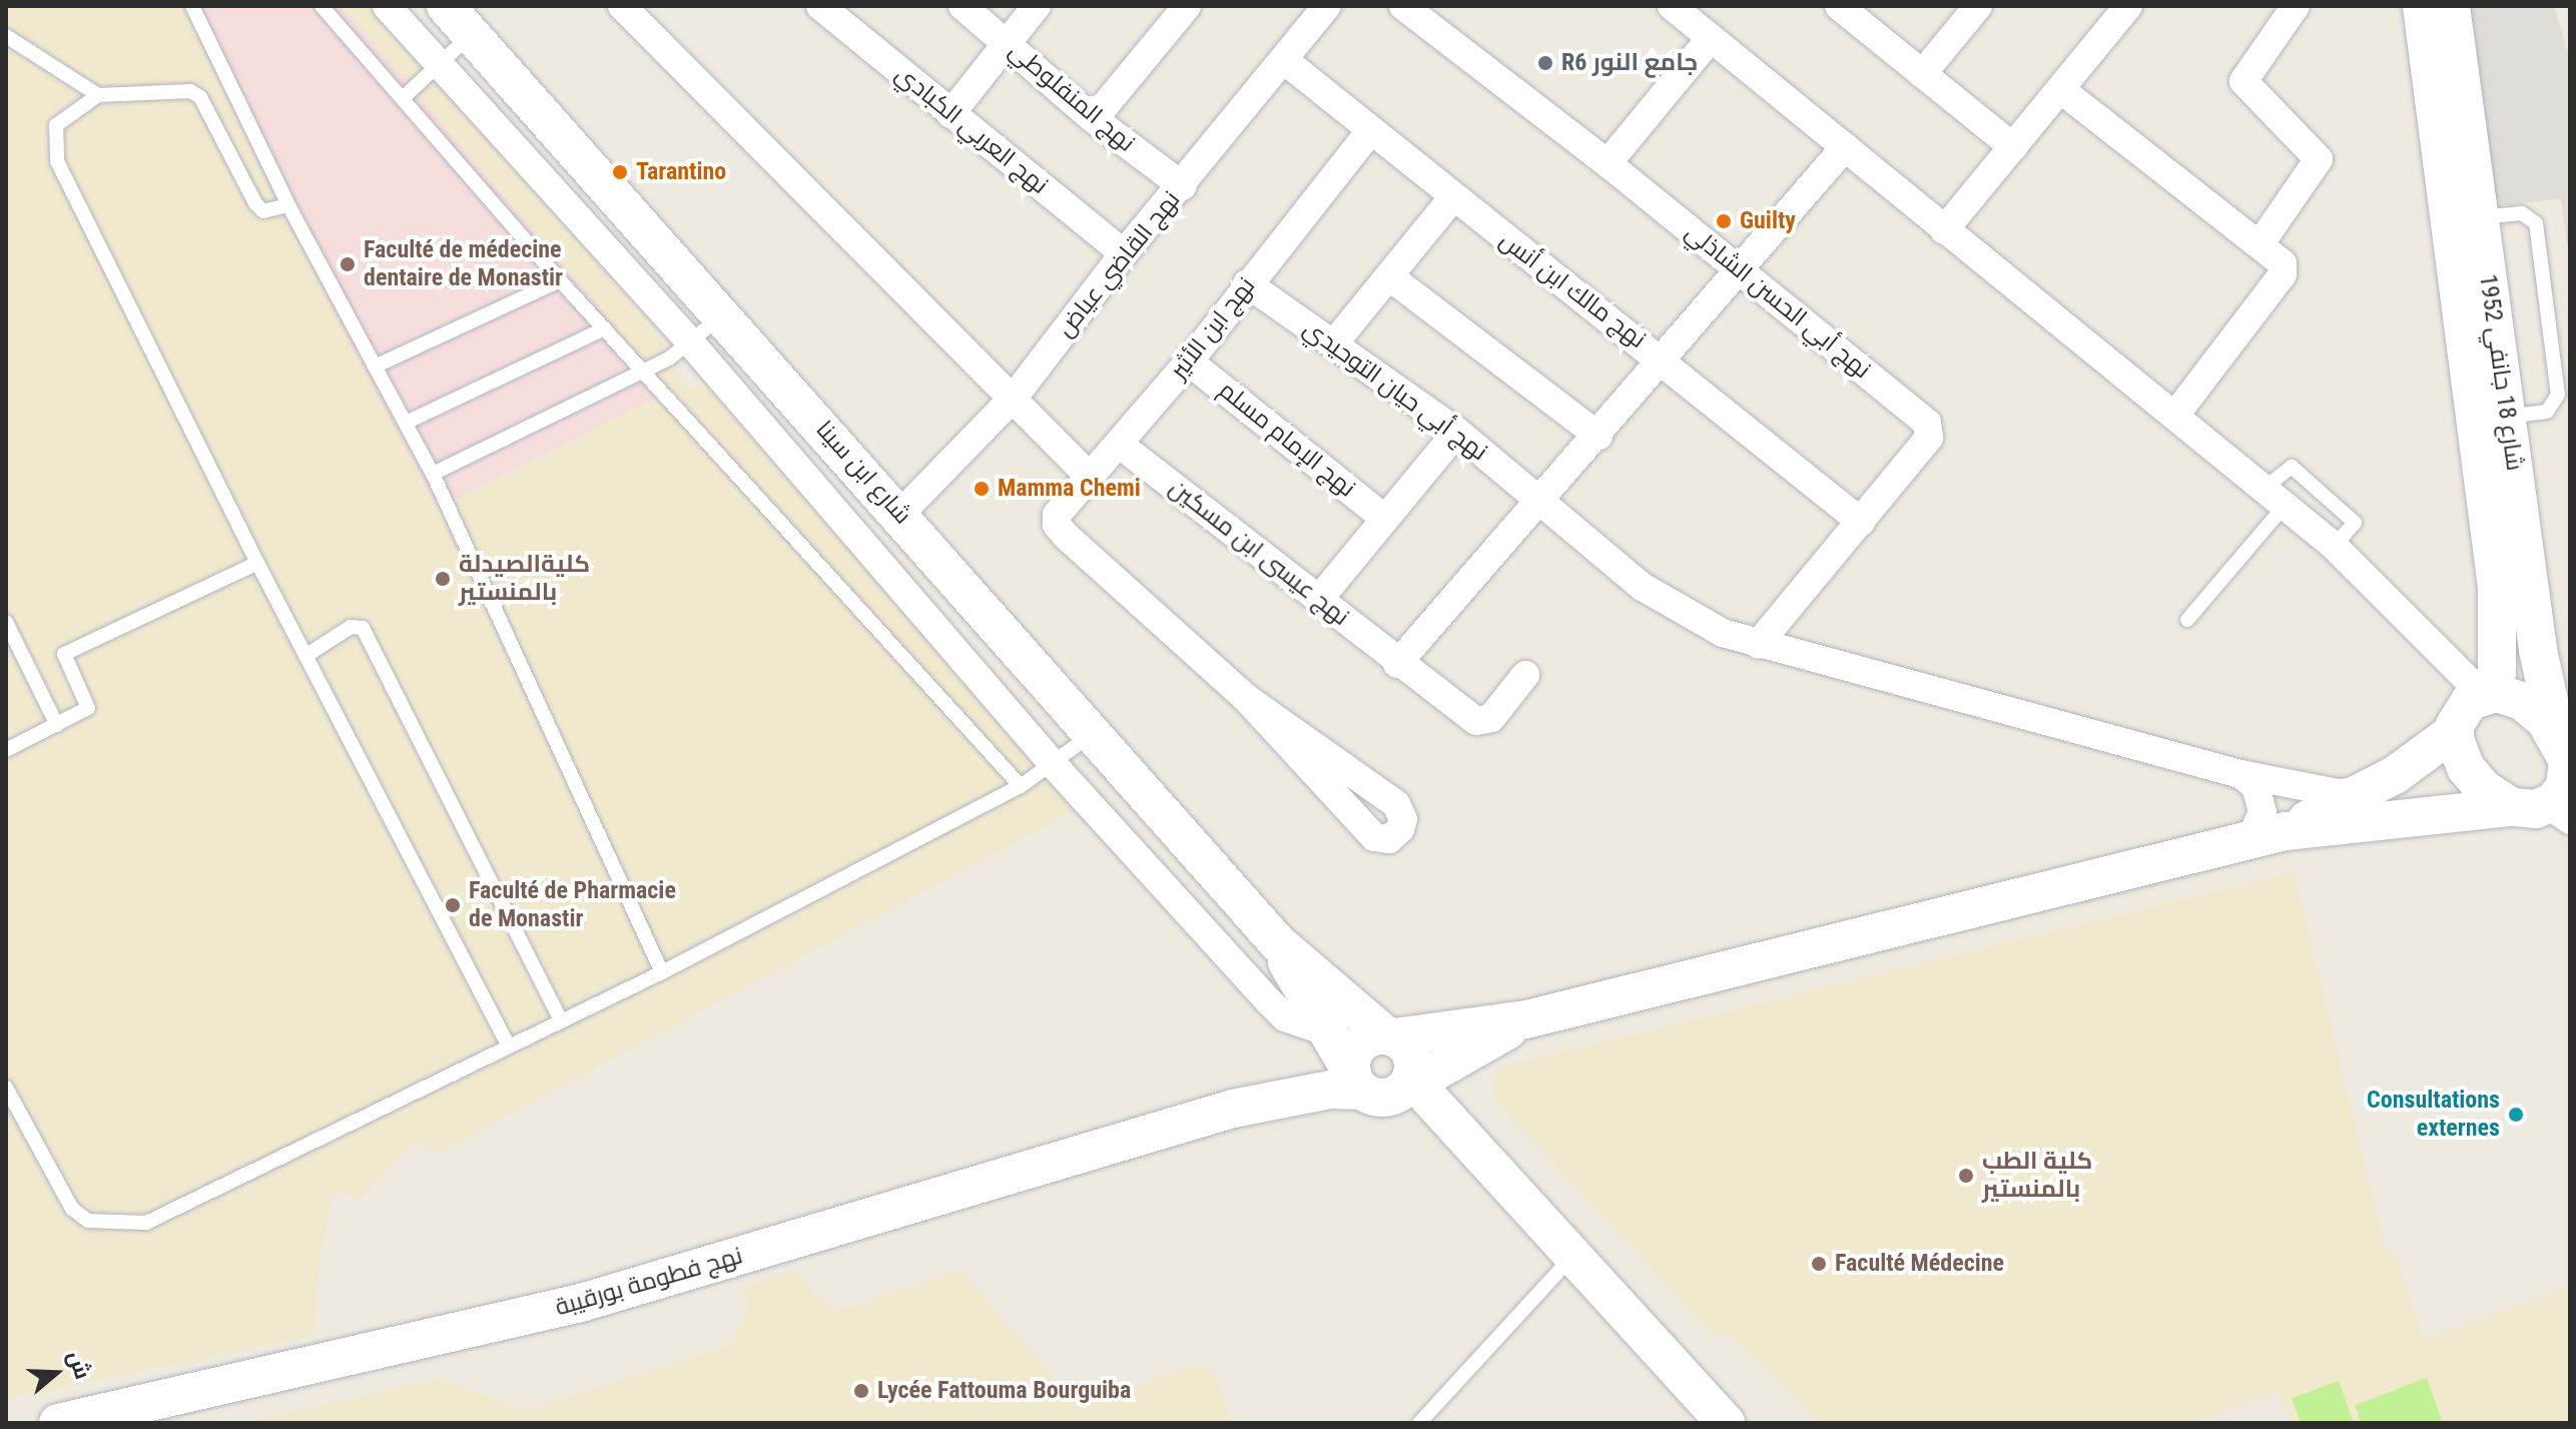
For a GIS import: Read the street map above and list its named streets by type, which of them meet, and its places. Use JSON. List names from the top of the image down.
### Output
{
  "streets": {
    "main road": ["شارع 18 جانفي 1952", "شارع ابن سينا", "نهج فطومة بورقيبة"],
    "street": [
      "نهج المنفلوطي",
      "نهج العربي الكبادي",
      "نهج القاضي عياض",
      "نهج مالك ابن أنس",
      "نهج أبي الحسن الشاذلي",
      "نهج ابن الأثير",
      "نهج أبي حيان التوحيدي",
      "نهج الإمام مسلم",
      "نهج عيسى ابن مسكين"
    ]
  },
  "crossings": [
    ["نهج المنفلوطي", "نهج القاضي عياض"],
    ["نهج العربي الكبادي", "نهج القاضي عياض"],
    ["نهج القاضي عياض", "نهج مالك ابن أنس"],
    ["نهج القاضي عياض", "شارع ابن سينا"],
    ["نهج مالك ابن أنس", "نهج أبي الحسن الشاذلي"],
    ["نهج مالك ابن أنس", "نهج ابن الأثير"],
    ["نهج أبي الحسن الشاذلي", "نهج أبي حيان التوحيدي"],
    ["نهج ابن الأثير", "نهج أبي حيان التوحيدي"],
    ["نهج ابن الأثير", "نهج الإمام مسلم"],
    ["نهج ابن الأثير", "نهج عيسى ابن مسكين"]
  ],
  "places": [
    "R6 جامع النور",
    "Tarantino",
    "Guilty",
    "Faculté de médecine dentaire de Monastir",
    "Mamma Chemi",
    "كليةالصيدلة بالمنستير",
    "Faculté de Pharmacie de Monastir",
    "Consultations externes",
    "كلية الطب بالمنستير",
    "Faculté Médecine",
    "Lycée Fattouma Bourguiba"
  ],
  "north": "right"
}
